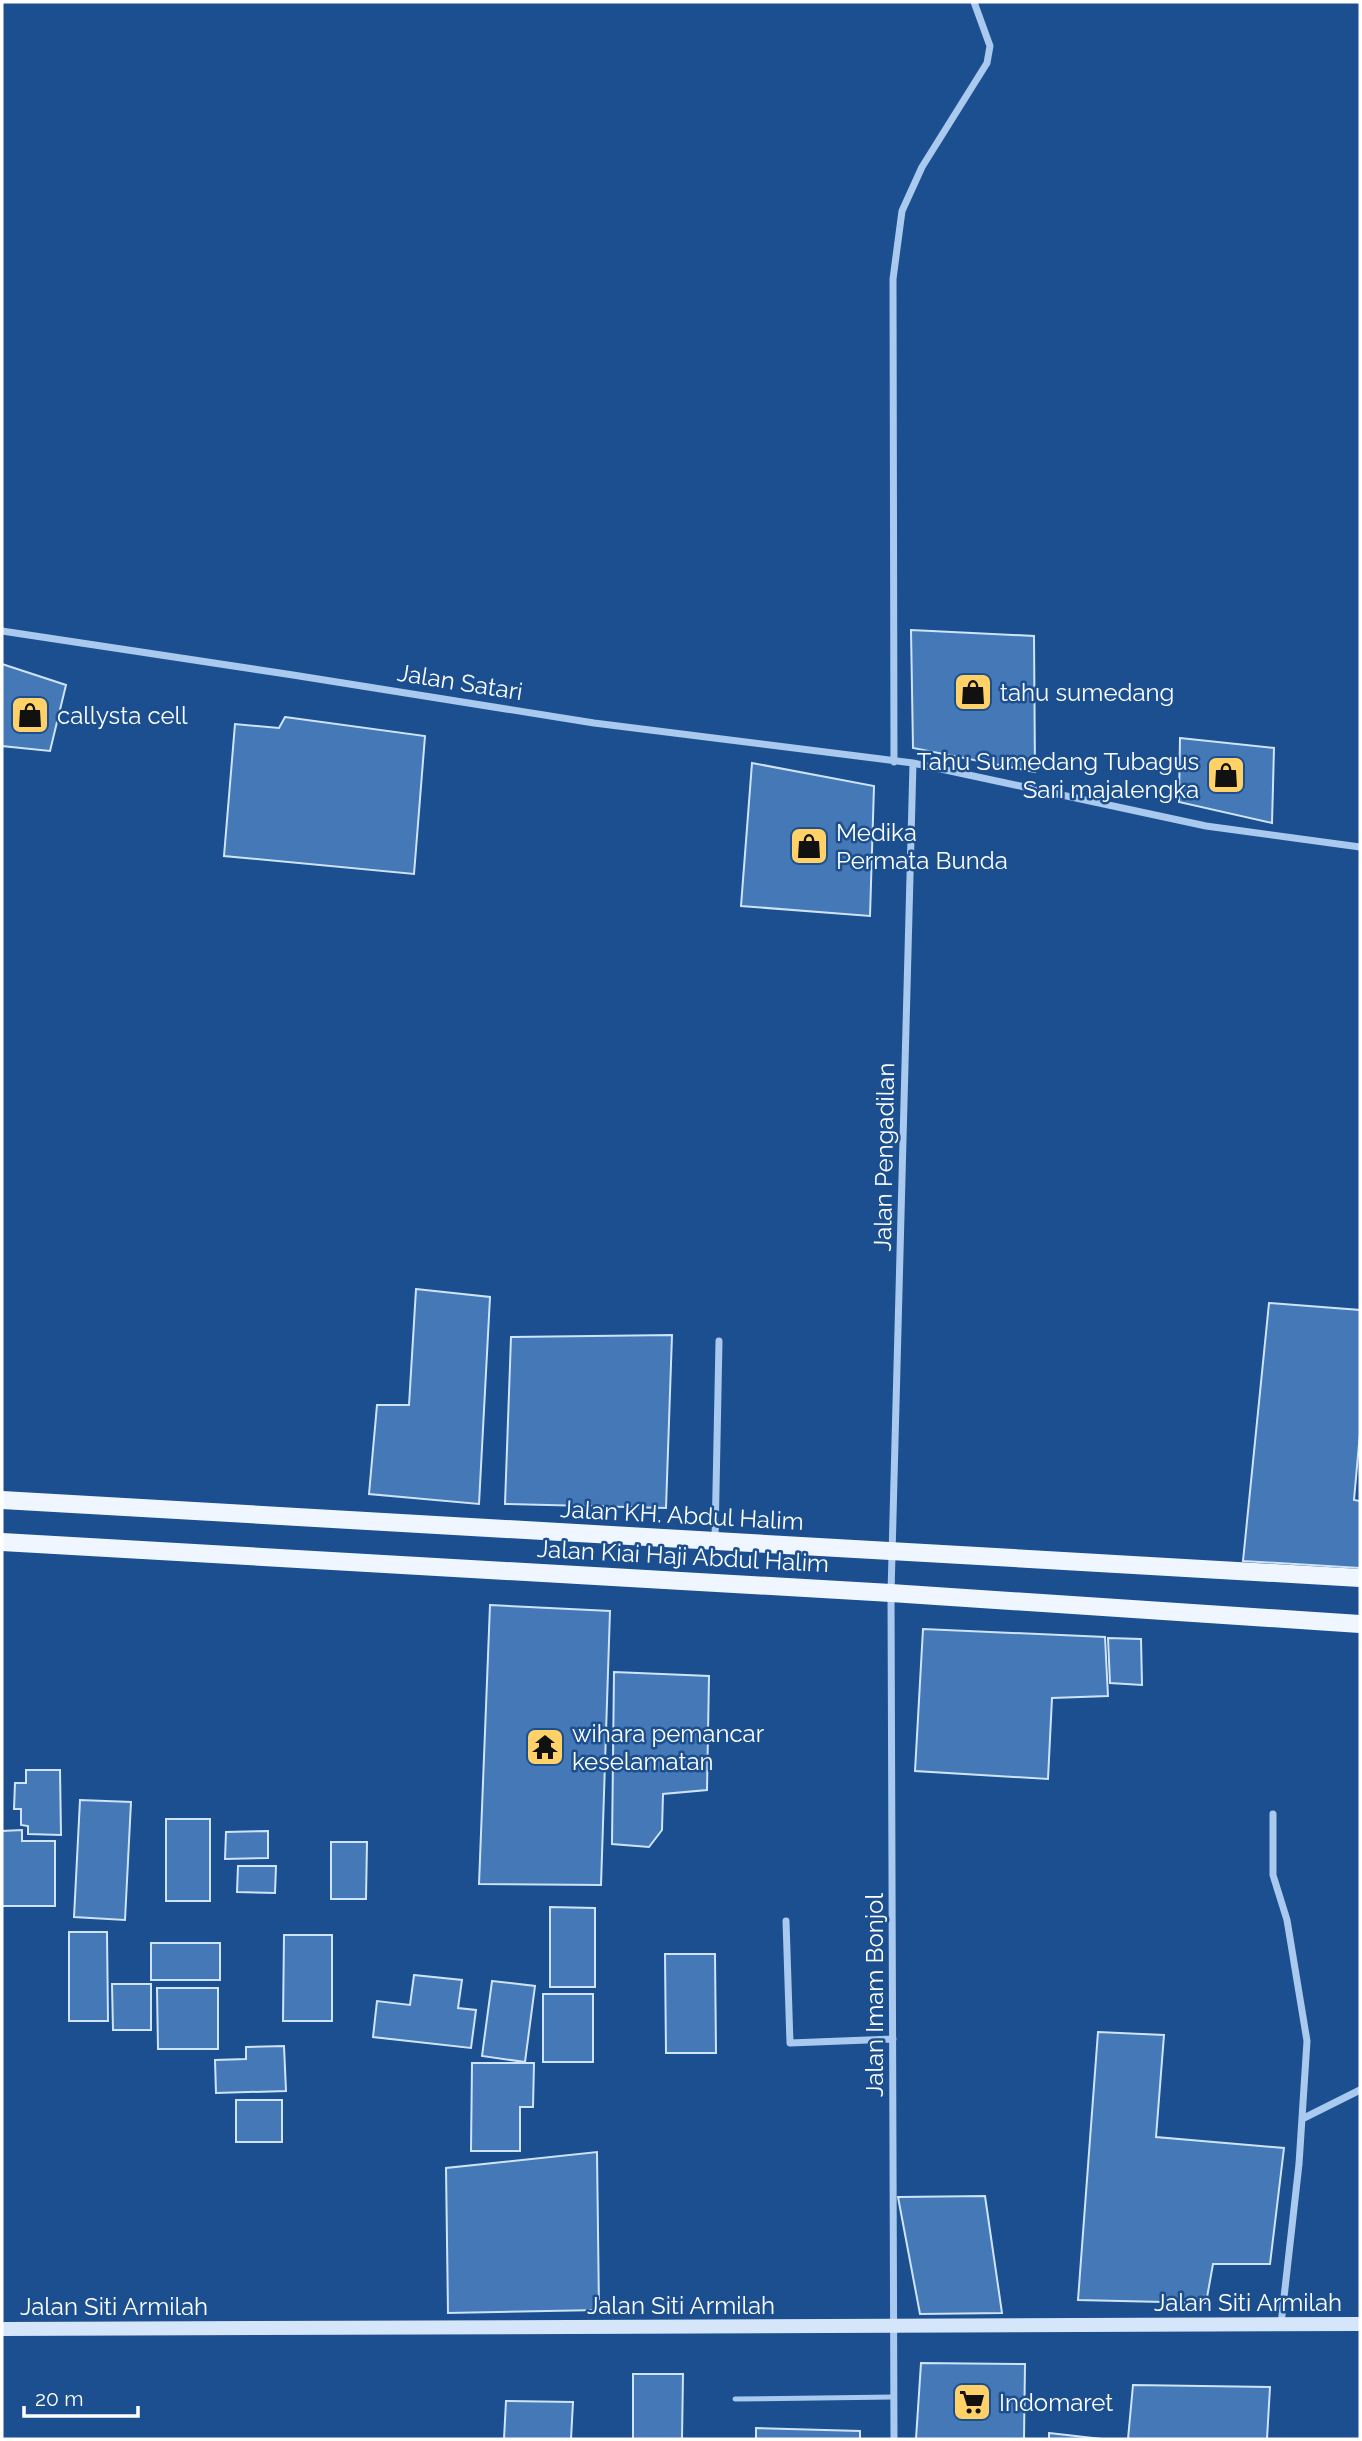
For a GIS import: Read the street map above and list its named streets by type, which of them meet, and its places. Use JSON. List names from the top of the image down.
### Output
{
  "streets": {
    "main road": ["Jalan KH. Abdul Halim", "Jalan Kiai Haji Abdul Halim", "Jalan Siti Armilah"],
    "street": ["Jalan Satari", "Jalan Pengadilan", "Jalan Imam Bonjol"]
  },
  "crossings": [
    ["Jalan Satari", "Jalan Pengadilan"],
    ["Jalan Pengadilan", "Jalan KH. Abdul Halim"],
    ["Jalan Pengadilan", "Jalan Imam Bonjol"],
    ["Jalan KH. Abdul Halim", "Jalan Imam Bonjol"],
    ["Jalan Kiai Haji Abdul Halim", "Jalan Imam Bonjol"],
    ["Jalan Imam Bonjol", "Jalan Siti Armilah"]
  ],
  "places": {
    "shop": [
      "tahu sumedang",
      "callysta cell",
      "Tahu Sumedang Tubagus Sari majalengka",
      "Medika Permata Bunda"
    ],
    "temple": ["wihara pemancar keselamatan"],
    "supermarket": ["Indomaret"]
  },
  "scale_bar": "20 m"
}
